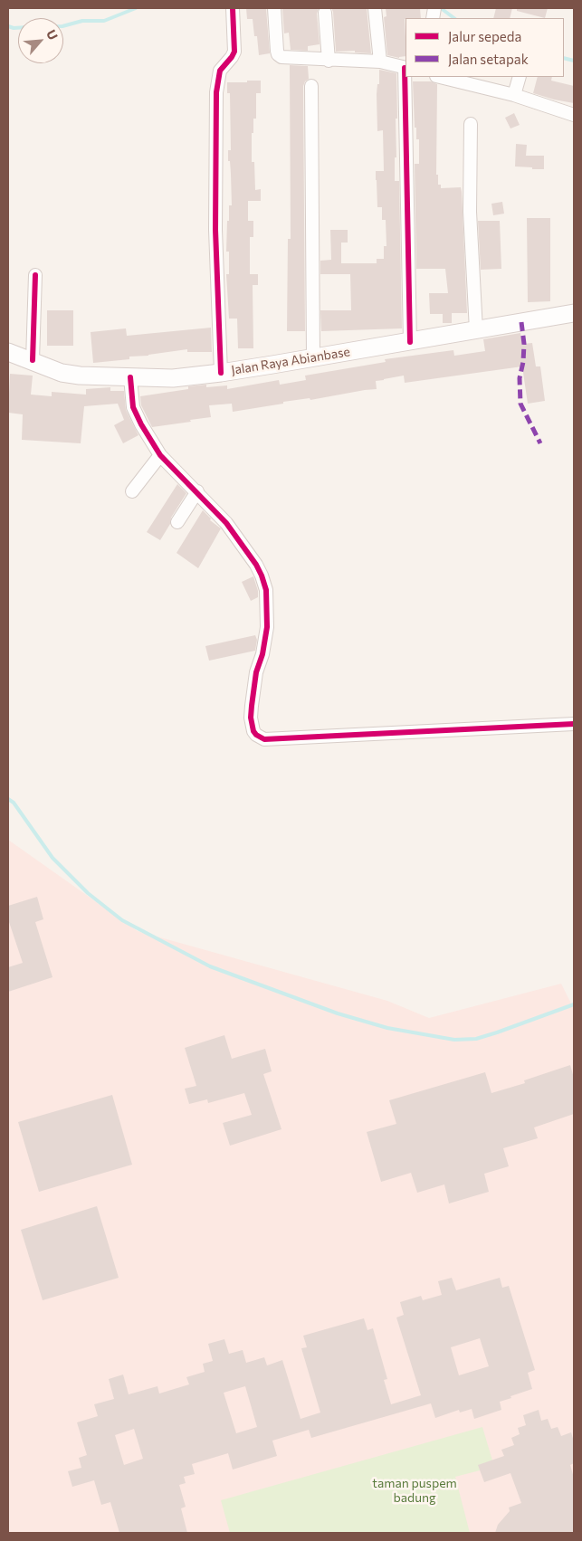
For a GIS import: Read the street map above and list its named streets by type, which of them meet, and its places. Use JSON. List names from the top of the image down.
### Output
{
  "streets": {
    "main road": ["Jalan Raya Abianbase"]
  },
  "parks": ["taman puspem badung"],
  "legend": ["Jalur sepeda", "Jalan setapak"],
  "north": "top right"
}
